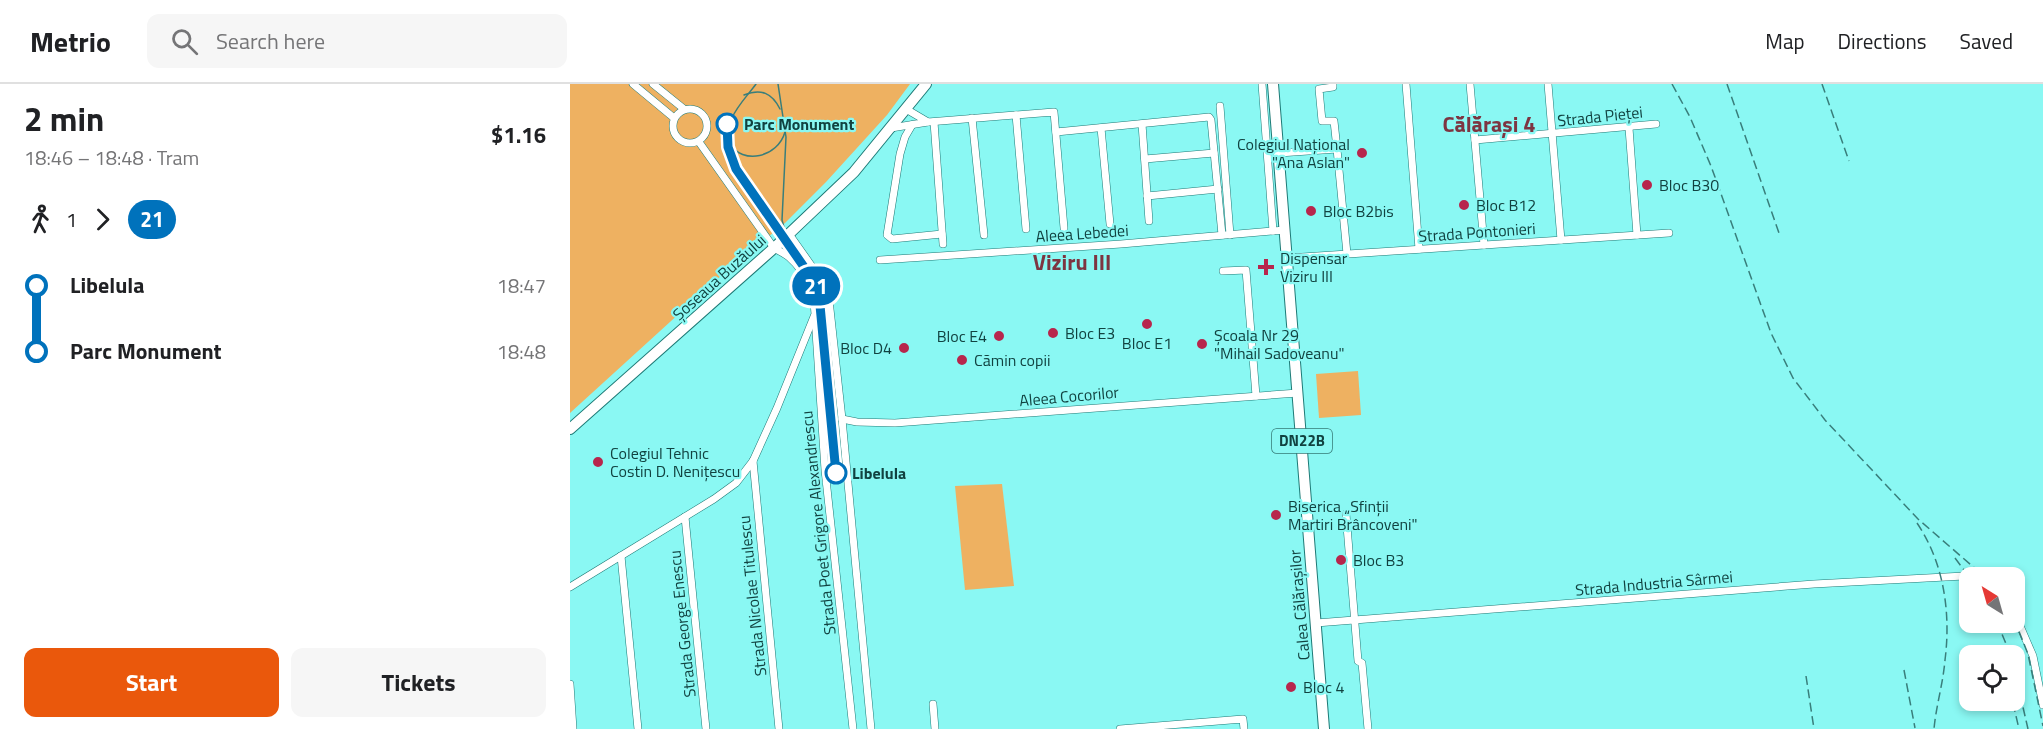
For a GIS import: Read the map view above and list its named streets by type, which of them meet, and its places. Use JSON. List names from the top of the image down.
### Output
{
  "streets": {
    "main road": ["Șoseaua Buzăului", "DN22B", "Calea Călărașilor"],
    "street": [
      "Strada Pieței",
      "Strada Pontonieri",
      "Aleea Lebedei",
      "Aleea Cocorilor",
      "Strada Poet Grigore Alexandrescu",
      "Strada Industria Sârmei",
      "Strada Nicolae Titulescu",
      "Strada George Enescu"
    ]
  },
  "crossings": [
    ["Strada Pontonieri", "Calea Călărașilor"],
    ["Aleea Lebedei", "Calea Călărașilor"],
    ["Șoseaua Buzăului", "Strada Poet Grigore Alexandrescu"],
    ["Aleea Cocorilor", "Strada Poet Grigore Alexandrescu"],
    ["Aleea Cocorilor", "Calea Călărașilor"],
    ["Strada Industria Sârmei", "Calea Călărașilor"]
  ],
  "districts": ["Călărași 4", "Viziru III"],
  "places": {
    "other": [
      "Parc Monument",
      "Colegiul Național \"Ana Aslan\"",
      "Bloc B30",
      "Bloc B12",
      "Bloc B2bis",
      "Bloc E1",
      "Bloc E3",
      "Bloc E4",
      "Școala Nr 29 \"Mihail Sadoveanu\"",
      "Bloc D4",
      "Cămin copii",
      "Colegiul Tehnic Costin D. Nenițescu",
      "Libelula",
      "Biserica „Sfinții Martiri Brâncoveni\"",
      "Bloc B3",
      "Bloc 4"
    ],
    "health": ["Dispensar Viziru III"]
  },
  "lines": ["tram line 21"],
  "north": "top left",
  "page": {
    "header": "Metrio",
    "search": "Search here",
    "nav": ["Map", "Directions", "Saved"],
    "heading": ["2 min", "18:46 – 18:48 · Tram", "$1.16"],
    "on_map": "21",
    "legs": ["1", "21"],
    "list": [
      {
        "name": "Libelula",
        "value": "18:47"
      },
      {
        "name": "Parc Monument",
        "value": "18:48"
      }
    ],
    "buttons": ["Start", "Tickets"]
  }
}
